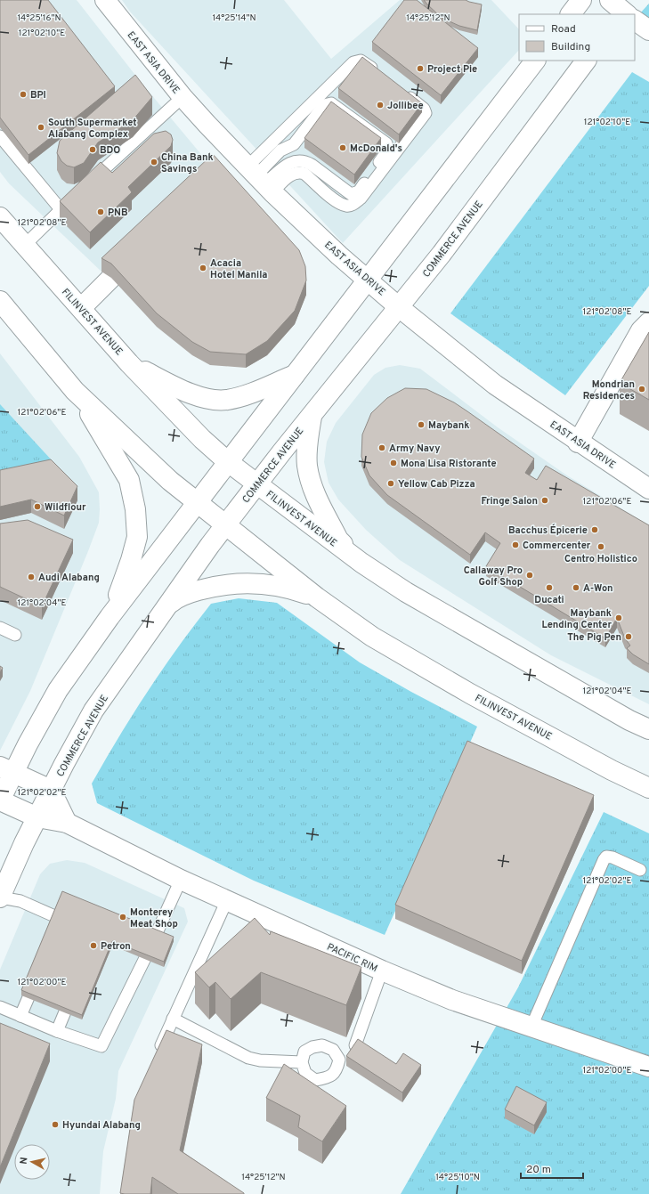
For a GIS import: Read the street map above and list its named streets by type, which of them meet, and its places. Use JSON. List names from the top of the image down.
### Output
{
  "streets": {
    "main road": [
      "EAST ASIA DRIVE",
      "COMMERCE AVENUE",
      "FILINVEST AVENUE",
      "PACIFIC RIM"
    ]
  },
  "crossings": [
    ["EAST ASIA DRIVE", "COMMERCE AVENUE"],
    ["COMMERCE AVENUE", "FILINVEST AVENUE"],
    ["COMMERCE AVENUE", "PACIFIC RIM"]
  ],
  "places": [
    "Project Pie",
    "BPI",
    "Jollibee",
    "South Supermarket Alabang Complex",
    "McDonald's",
    "BDO",
    "China Bank Savings",
    "PNB",
    "Acacia Hotel Manila",
    "Mondrian Residences",
    "Maybank",
    "Army Navy",
    "Mona Lisa Ristorante",
    "Yellow Cab Pizza",
    "Fringe Salon",
    "Wildflour",
    "Bacchus Épicerie",
    "Commercenter",
    "Centro Holistico",
    "Callaway Pro Golf Shop",
    "Audi Alabang",
    "Ducati",
    "A-Won",
    "Maybank Lending Center",
    "The Pig Pen",
    "Monterey Meat Shop",
    "Petron",
    "Hyundai Alabang"
  ],
  "legend": ["Road", "Building"],
  "scale_bar": "20 m",
  "north": "left",
  "coordinates": [
    "14°25'16\"N",
    "14°25'14\"N",
    "14°25'12\"N",
    "121°02'10\"E",
    "121°02'08\"E",
    "121°02'06\"E",
    "121°02'04\"E",
    "121°02'02\"E",
    "121°02'00\"E",
    "14°25'10\"N"
  ]
}
